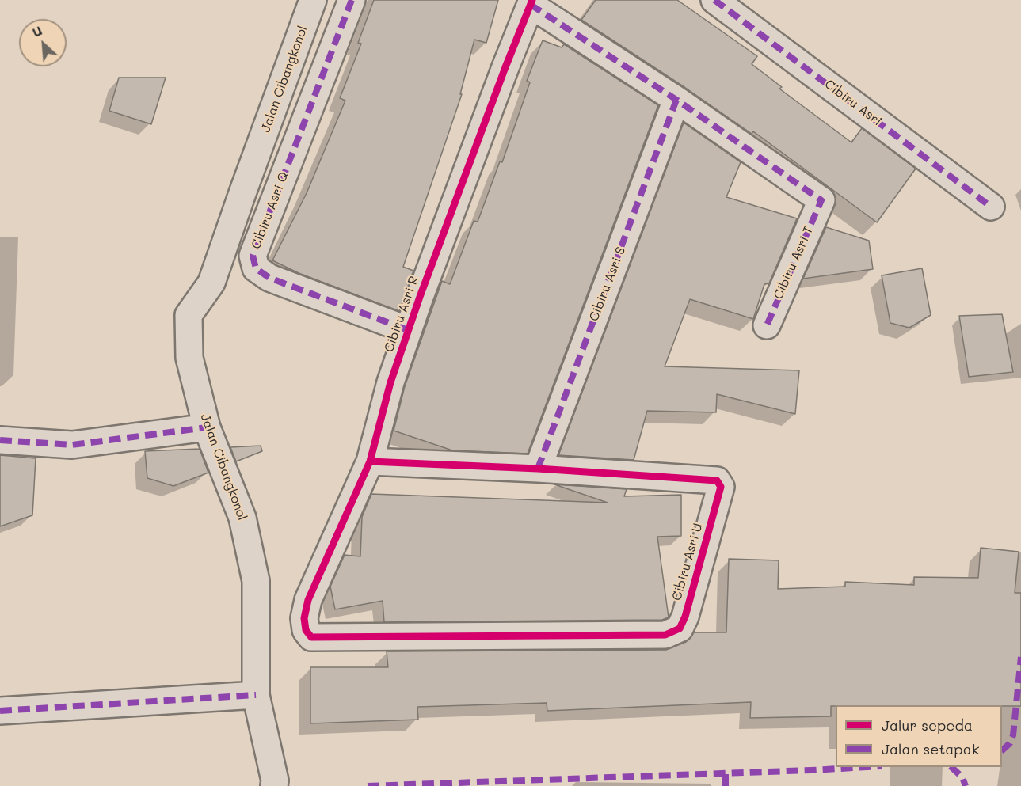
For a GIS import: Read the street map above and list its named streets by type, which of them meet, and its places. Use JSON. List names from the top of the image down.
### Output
{
  "streets": {
    "street": [
      "Jalan Cibangkonol",
      "Cibiru Asri",
      "Cibiru Asri Q",
      "Cibiru Asri T",
      "Cibiru Asri S",
      "Cibiru Asri R",
      "Cibiru Asri U"
    ]
  },
  "crossings": [
    ["Cibiru Asri Q", "Cibiru Asri R"],
    ["Cibiru Asri T", "Cibiru Asri S"],
    ["Cibiru Asri S", "Cibiru Asri U"],
    ["Cibiru Asri R", "Cibiru Asri U"]
  ],
  "legend": ["Jalur sepeda", "Jalan setapak"],
  "north": "top left"
}
